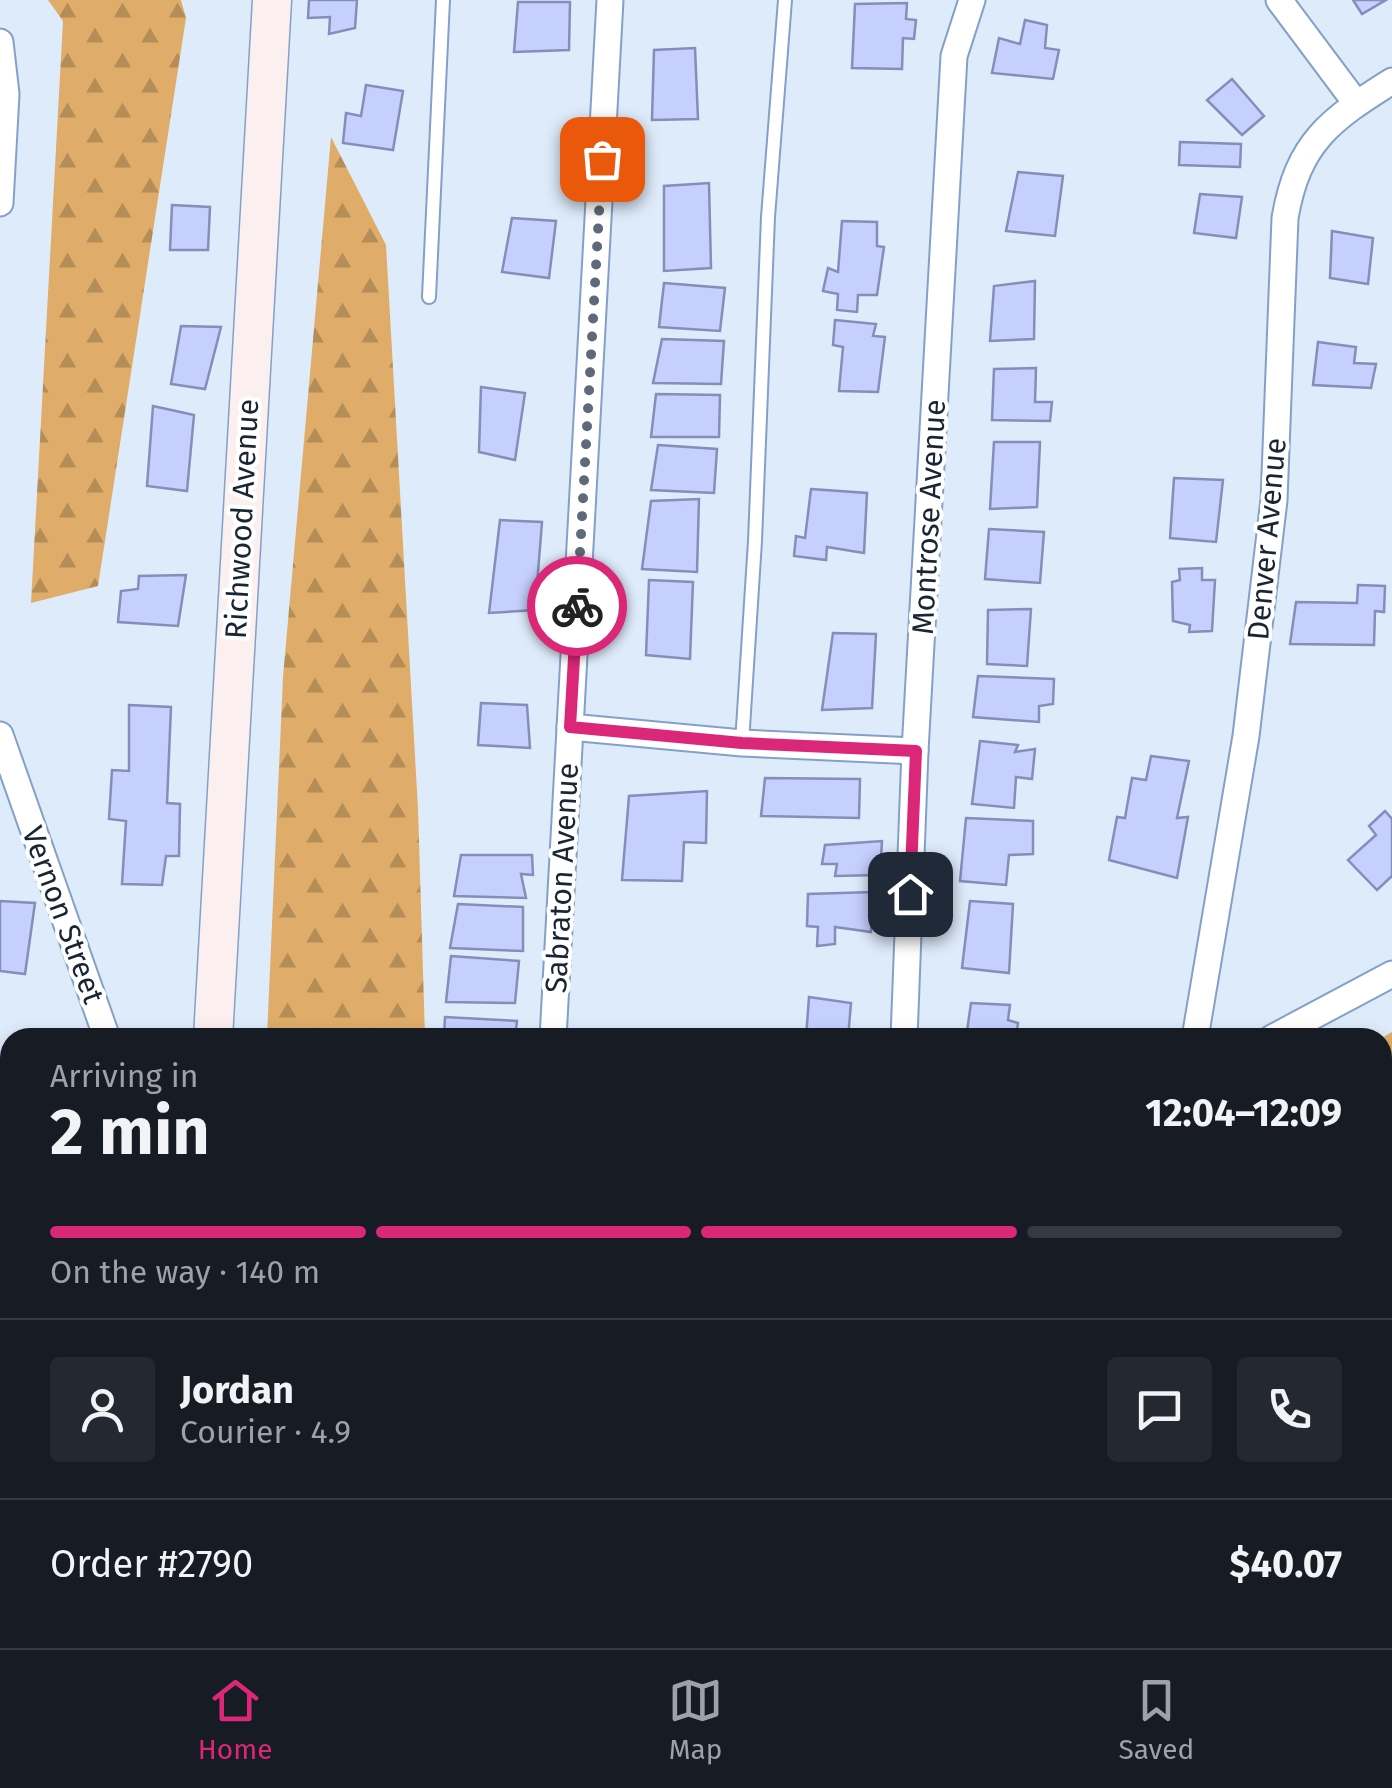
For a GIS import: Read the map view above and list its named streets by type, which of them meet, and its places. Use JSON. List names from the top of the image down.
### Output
{
  "streets": {
    "street": [
      "Montrose Avenue",
      "Richwood Avenue",
      "Denver Avenue",
      "Sabraton Avenue",
      "Vernon Street"
    ]
  },
  "page": {
    "heading": ["2 min", "Arriving in", "12:04–12:09"],
    "panel": [
      "Jordan",
      "Courier · 4.9",
      "Order #2790",
      "$40.07"
    ],
    "bar": "On the way · 140 m",
    "tabs": ["Home", "Map", "Saved"]
  }
}
